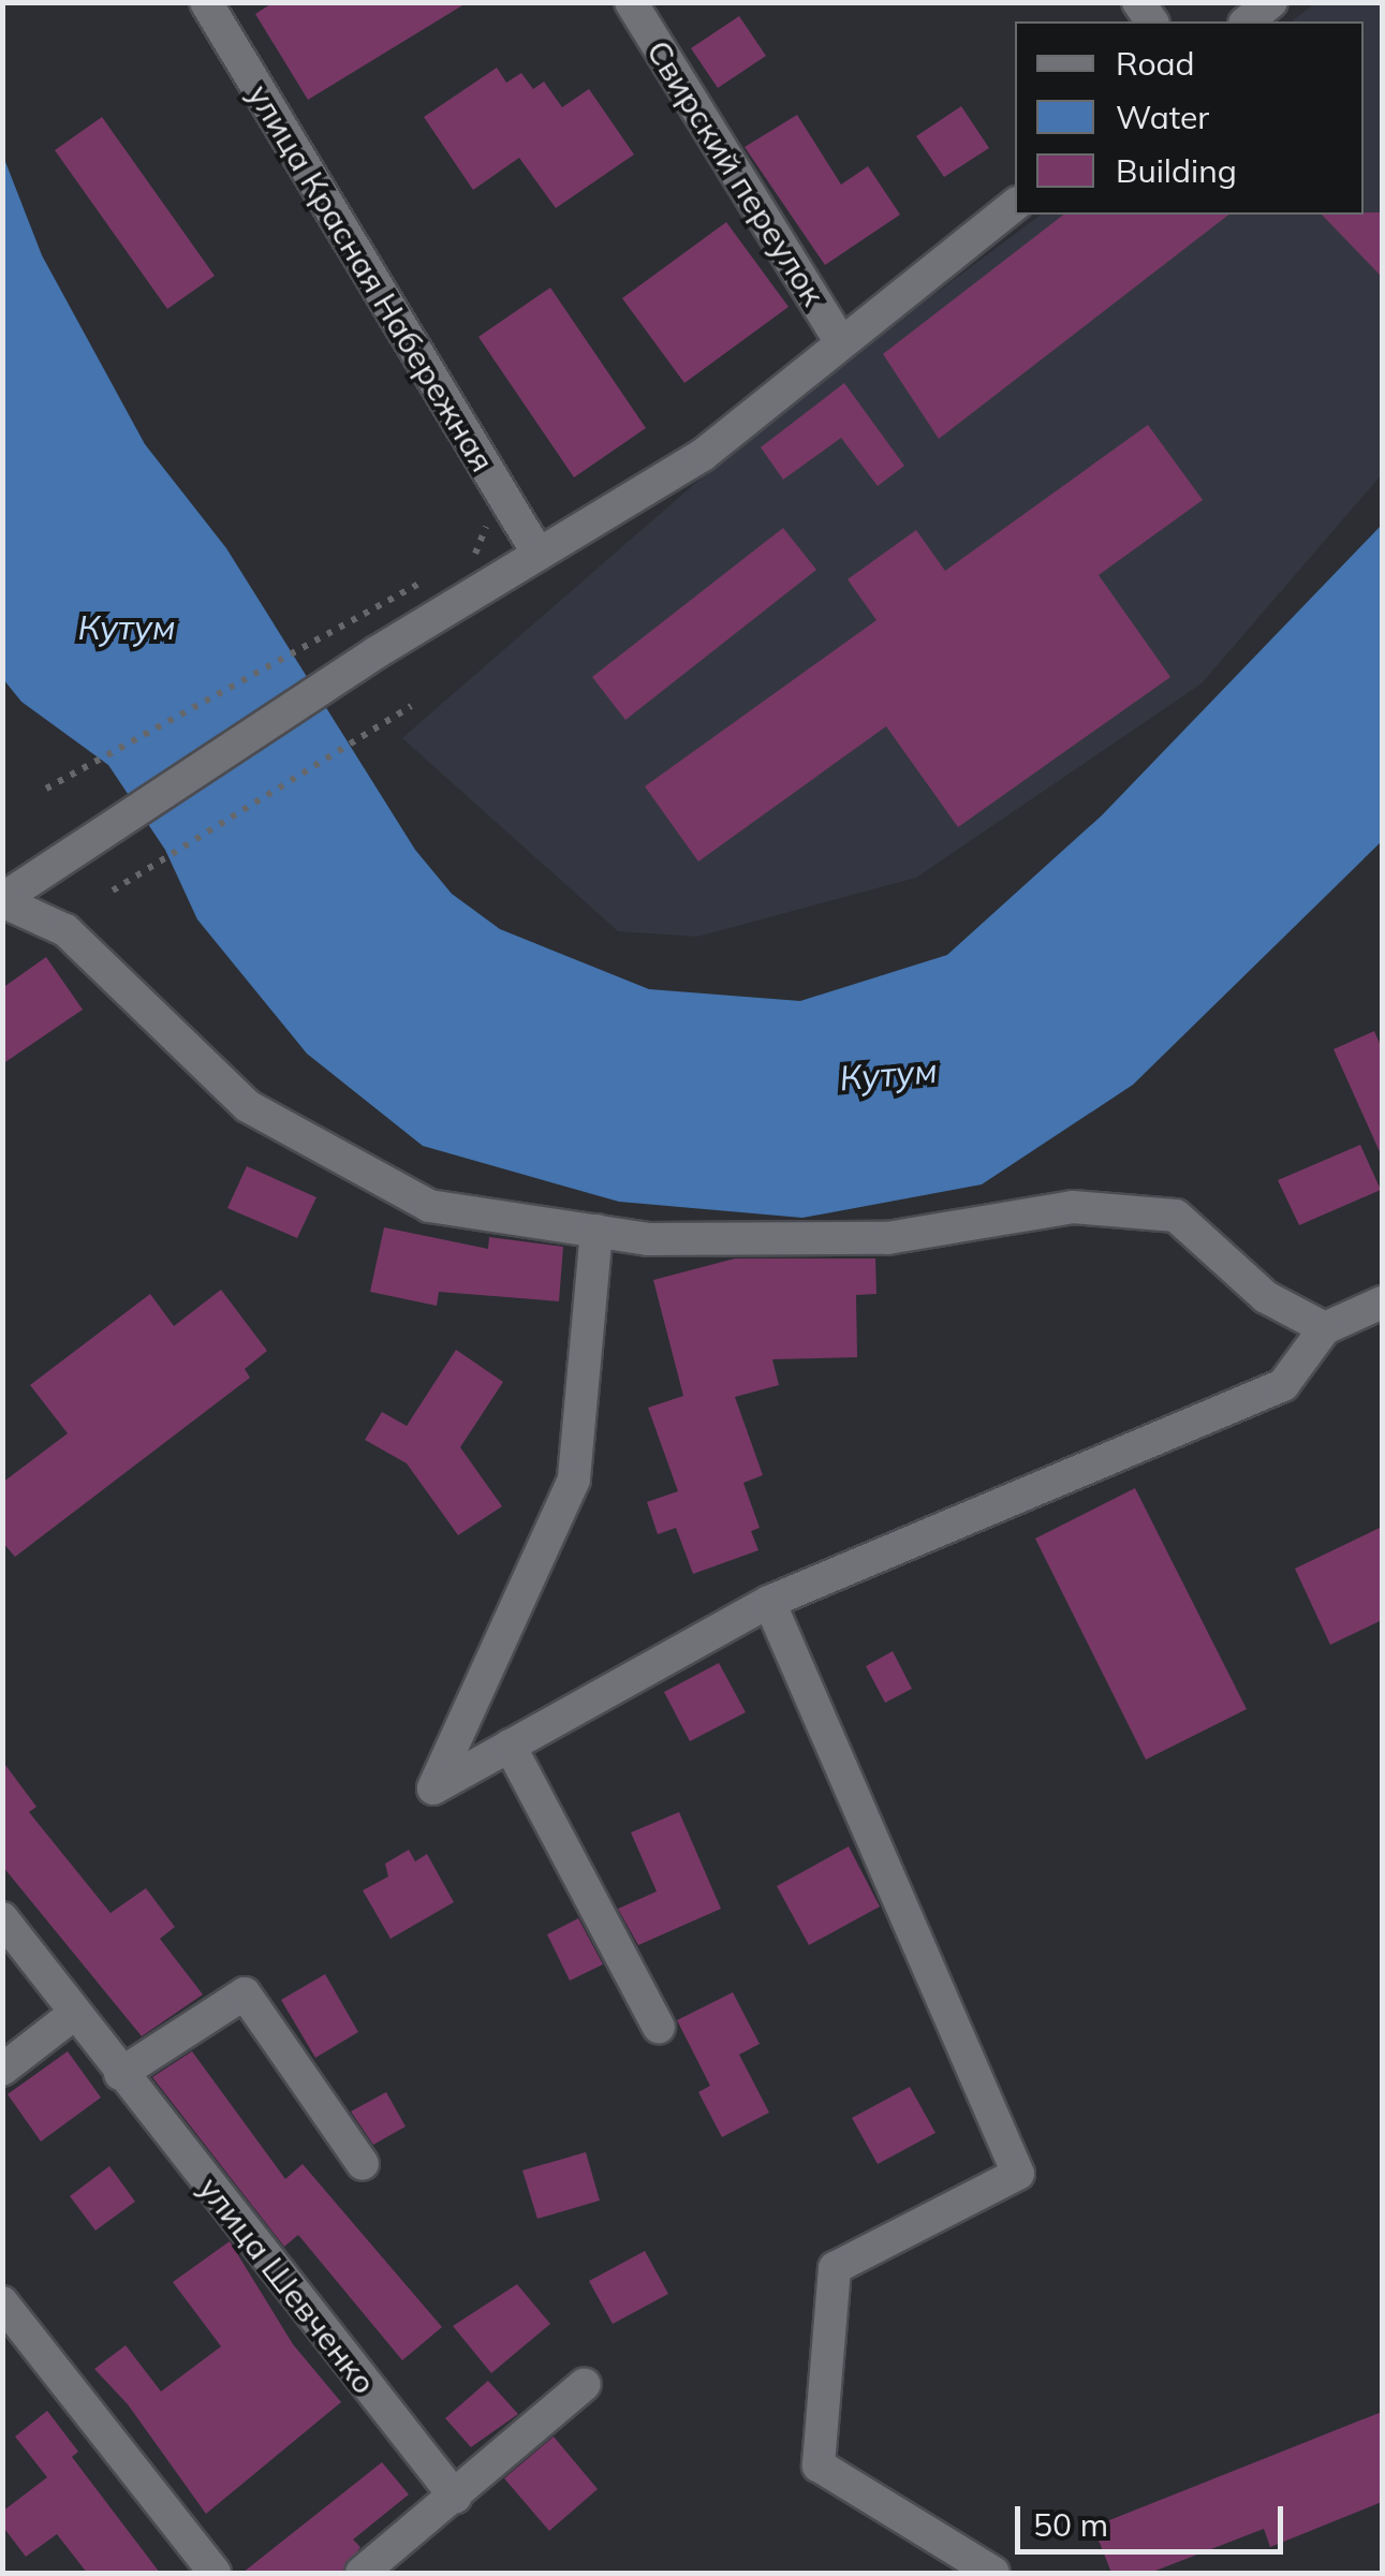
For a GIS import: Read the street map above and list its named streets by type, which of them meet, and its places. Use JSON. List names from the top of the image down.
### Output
{
  "streets": {
    "street": ["Свирский переулок", "улица Красная Набережная", "улица Шевченко"]
  },
  "water": ["Кутум"],
  "legend": ["Road", "Water", "Building"],
  "scale_bar": "50 m"
}
